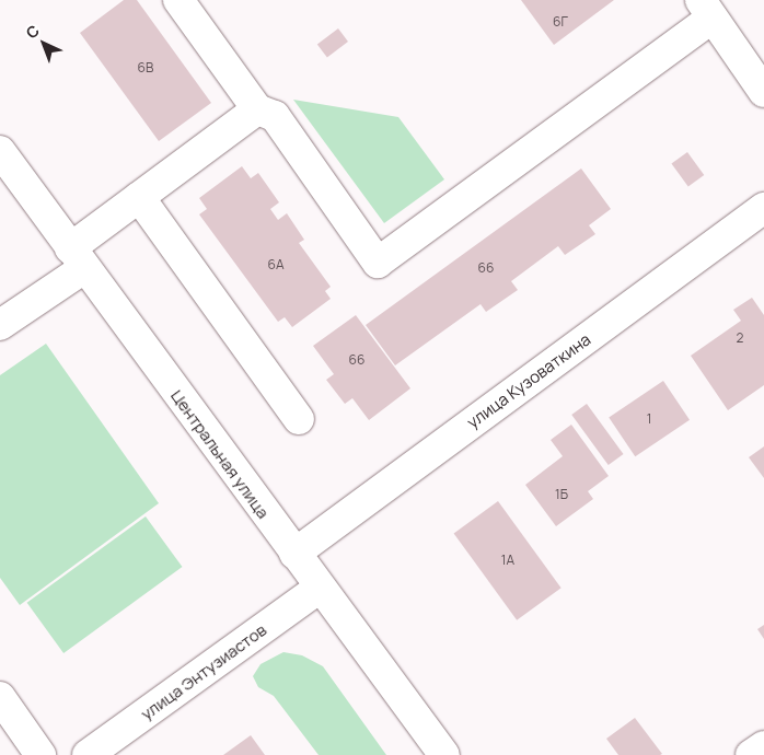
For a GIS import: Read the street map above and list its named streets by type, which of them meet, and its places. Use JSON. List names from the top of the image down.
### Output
{
  "streets": {
    "street": ["улица Кузоваткина", "Центральная улица", "улица Энтузиастов"]
  },
  "crossings": [
    ["улица Кузоваткина", "Центральная улица"],
    ["Центральная улица", "улица Энтузиастов"]
  ],
  "house_numbers": [
    "6Г",
    "6В",
    "6А",
    "66",
    "2",
    "66",
    "1",
    "1Б",
    "1А"
  ],
  "north": "top left"
}
